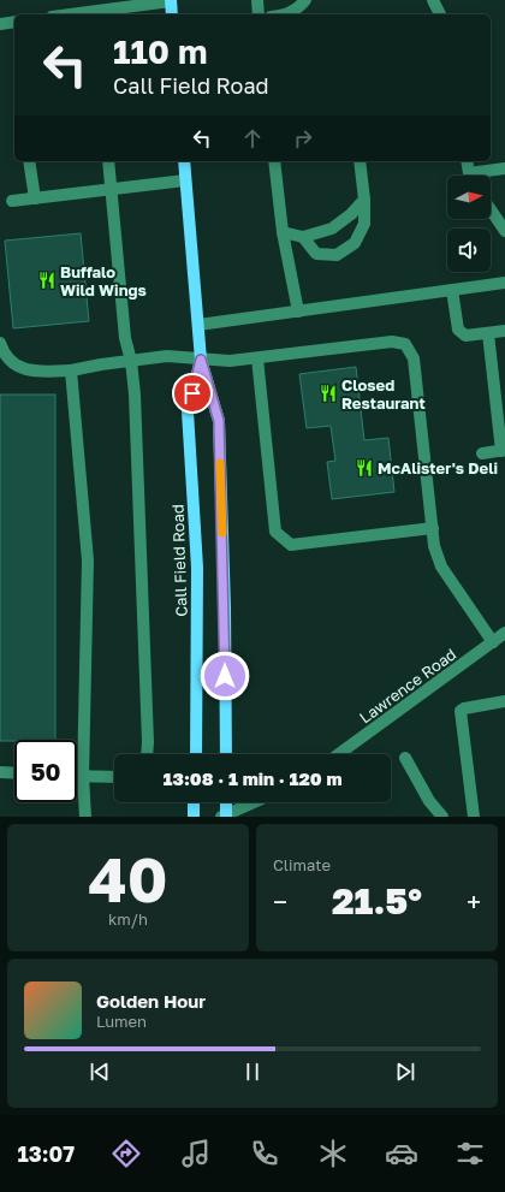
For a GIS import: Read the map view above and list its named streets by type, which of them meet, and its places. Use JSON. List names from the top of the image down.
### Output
{
  "streets": {
    "main road": ["Call Field Road"],
    "street": ["Lawrence Road"]
  },
  "places": {
    "restaurant": ["Buffalo Wild Wings", "Closed Restaurant", "McAlister's Deli"]
  },
  "north": "right",
  "page": {
    "turn": ["110 m", "Call Field Road"],
    "limit": "50",
    "trip": "13:08 · 1 min · 120 m",
    "tile": [
      ["40", "km/h"],
      "Climate"
    ],
    "heat": ["−", "21.5°", "+"],
    "song": ["Golden Hour", "Lumen"],
    "tabs": "13:07"
  }
}
